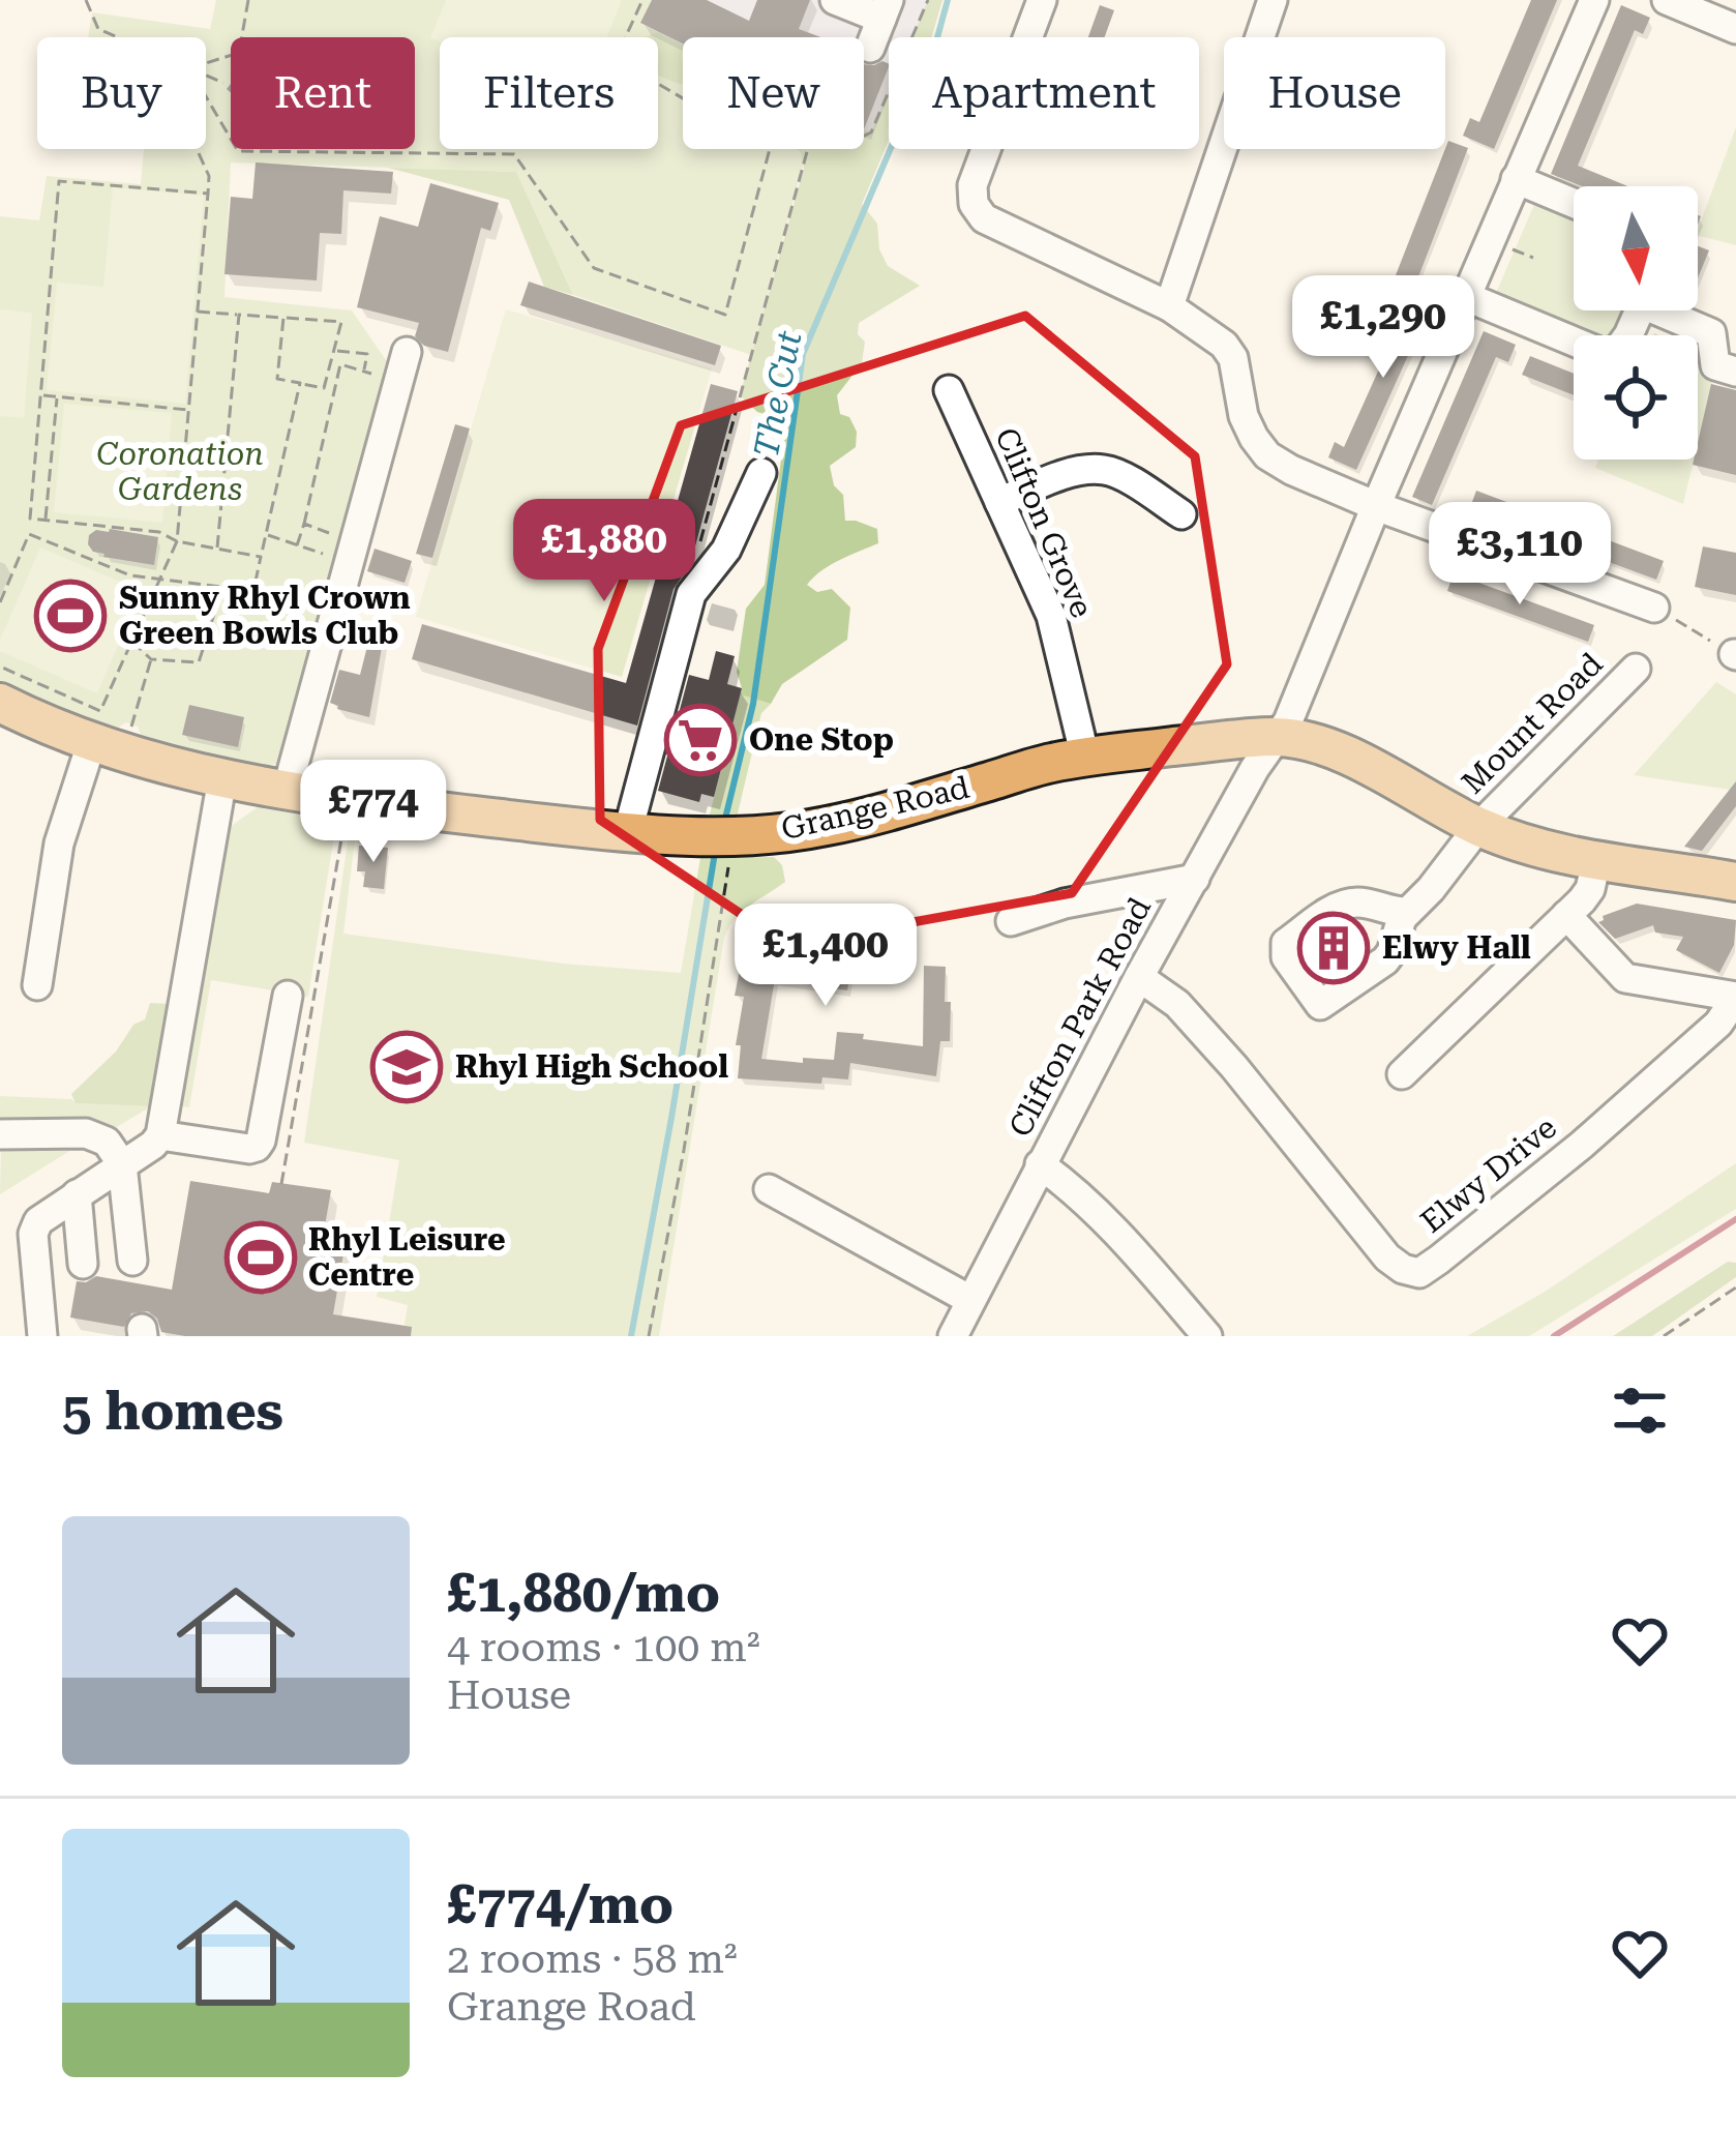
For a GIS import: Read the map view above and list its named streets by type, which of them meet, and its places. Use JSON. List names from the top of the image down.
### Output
{
  "streets": {
    "main road": ["Grange Road"],
    "street": [
      "Clifton Grove",
      "Mount Road",
      "Clifton Park Road",
      "Elwy Drive"
    ]
  },
  "crossings": [
    ["Clifton Grove", "Grange Road"],
    ["Mount Road", "Grange Road"],
    ["Grange Road", "Clifton Park Road"],
    ["Clifton Park Road", "Elwy Drive"]
  ],
  "water": ["The Cut"],
  "parks": ["Coronation Gardens"],
  "places": {
    "sports": ["Sunny Rhyl Crown Green Bowls Club", "Rhyl Leisure Centre"],
    "supermarket": ["One Stop"],
    "building": ["Elwy Hall"],
    "school or university": ["Rhyl High School"]
  },
  "north": "bottom",
  "page": {
    "chip": [
      "Buy",
      "Rent",
      "Filters",
      "New",
      "Apartment",
      "House"
    ],
    "price": [
      "£1,290",
      "£1,880",
      "£3,110",
      "£774",
      "£1,400"
    ],
    "heading": "5 homes",
    "list": [
      {
        "name": "£1,880/mo",
        "note": "4 rooms · 100 m² · House"
      },
      {
        "name": "£774/mo",
        "note": "2 rooms · 58 m² · Grange Road"
      }
    ]
  }
}
